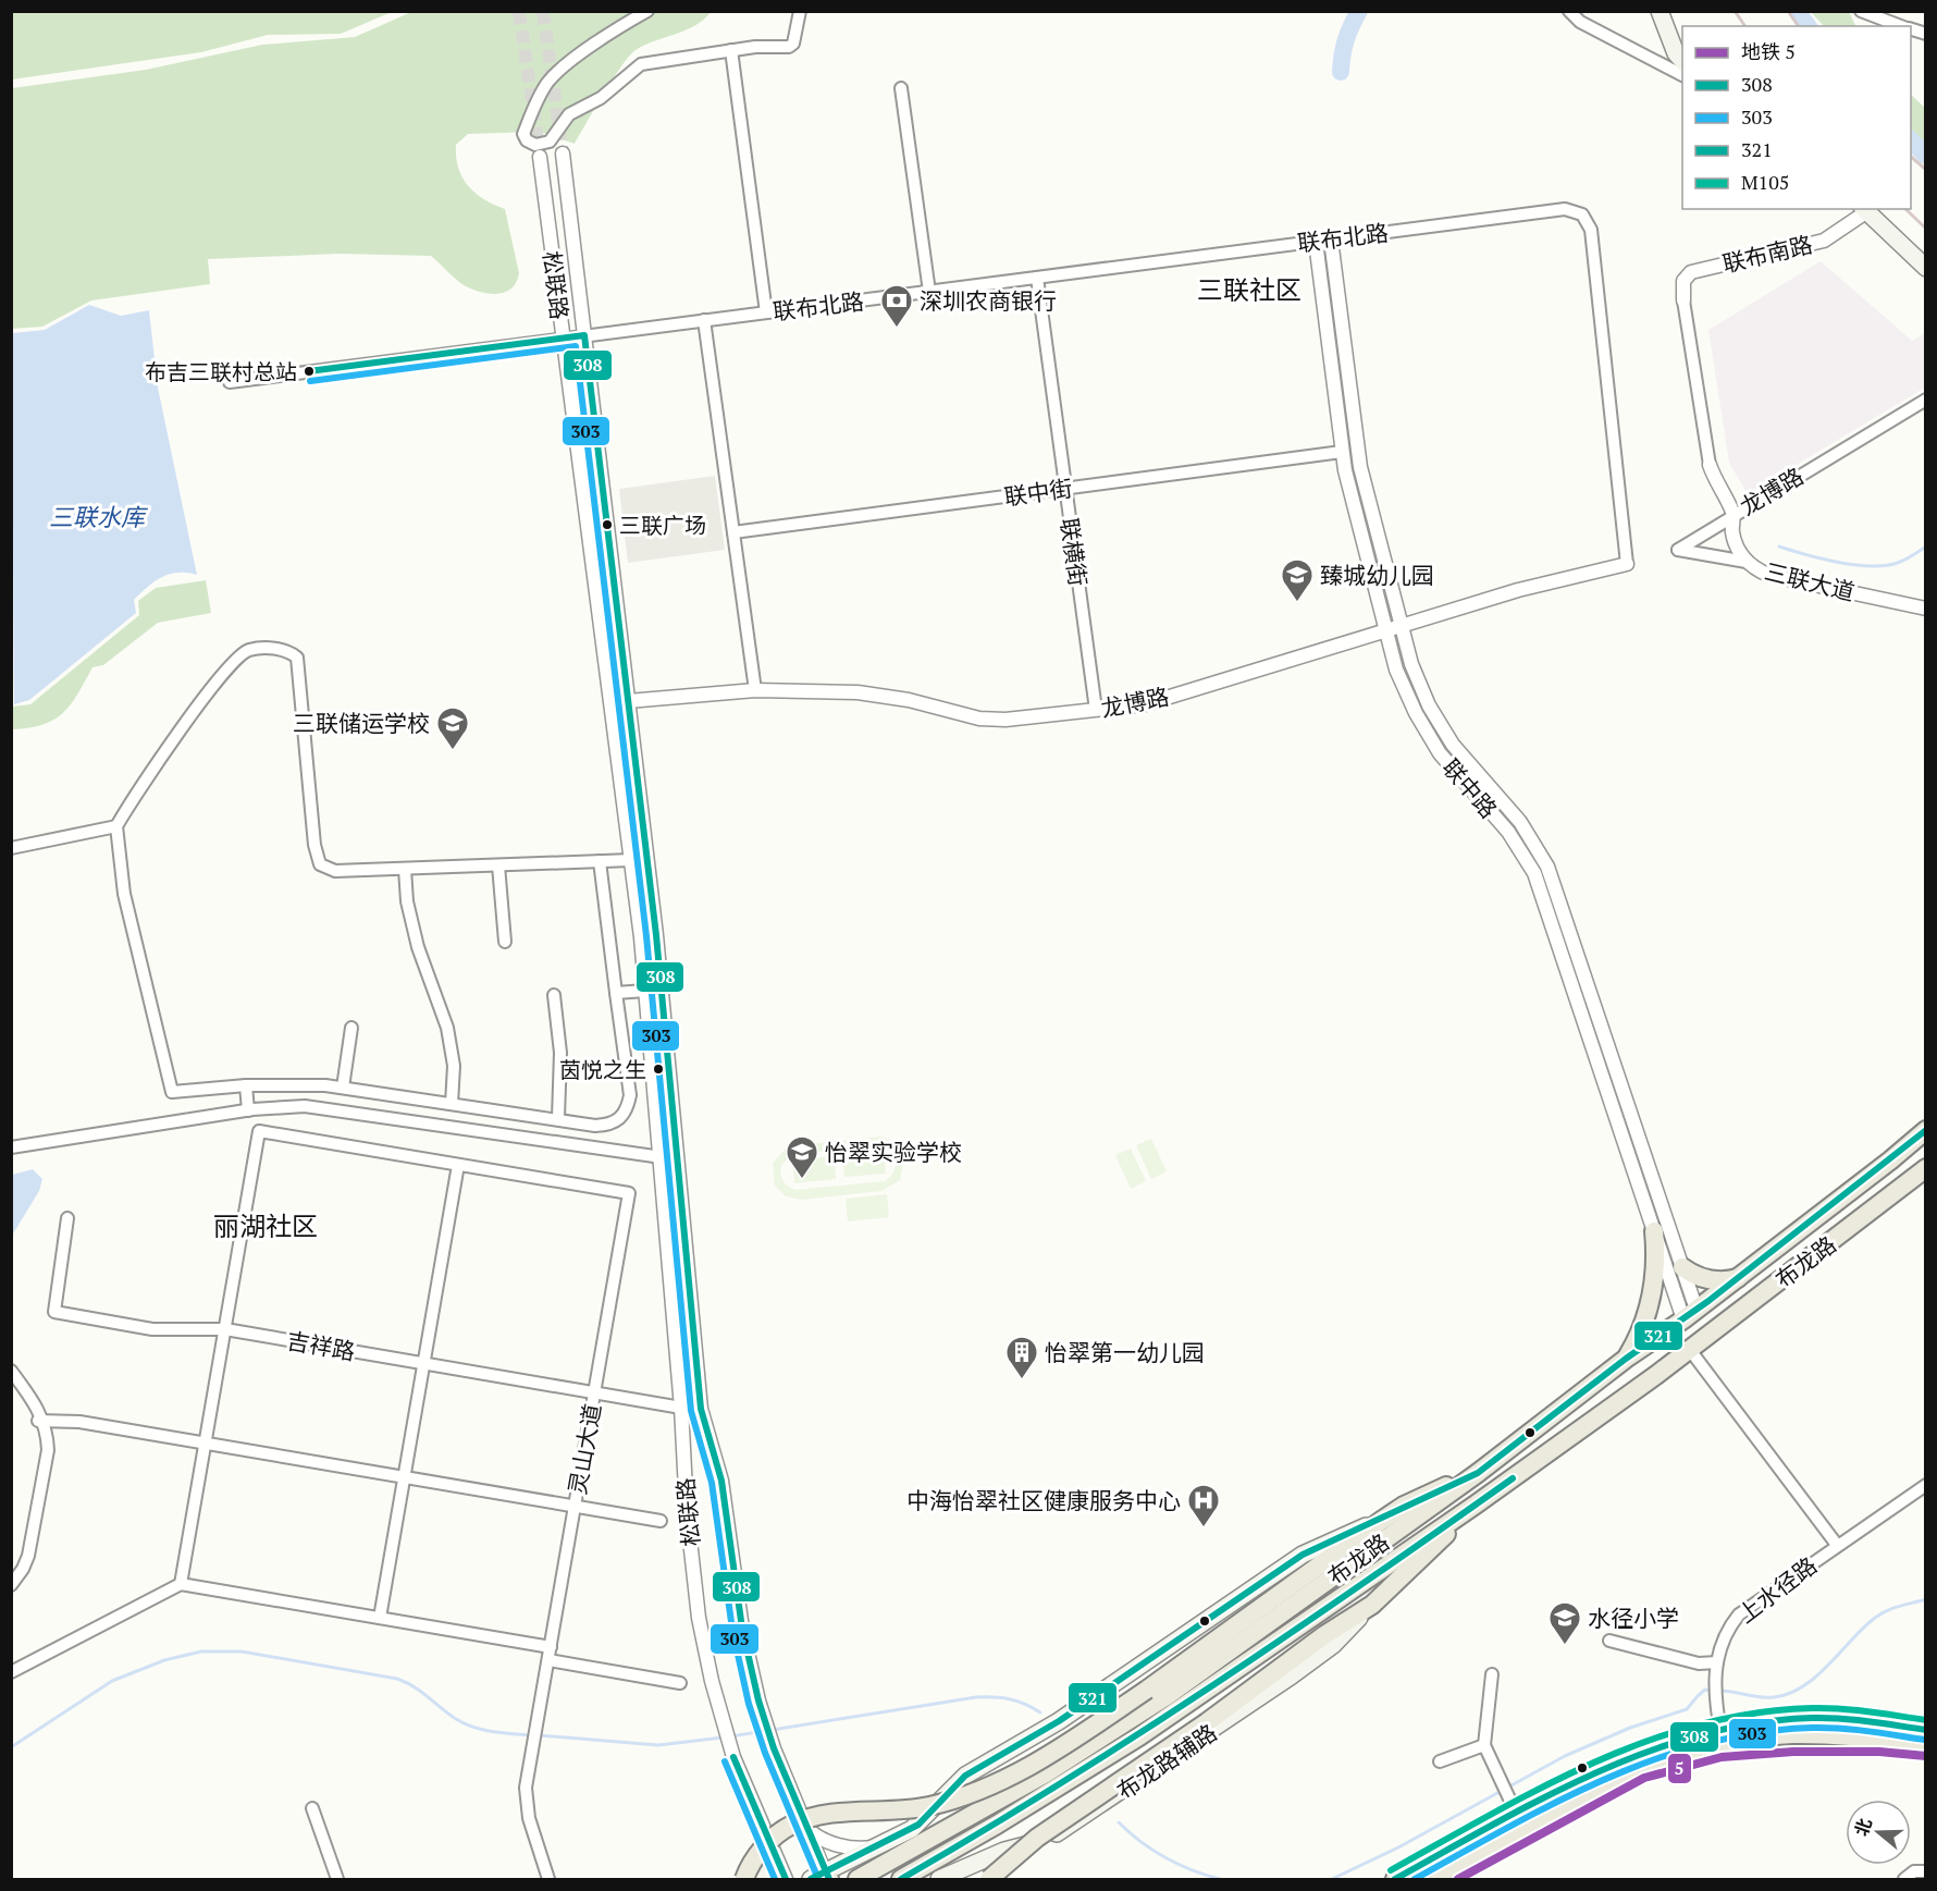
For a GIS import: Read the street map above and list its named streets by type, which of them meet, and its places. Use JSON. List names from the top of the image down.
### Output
{
  "streets": {
    "main road": ["布龙路", "布龙路辅路"],
    "street": [
      "联布北路",
      "联布南路",
      "松联路",
      "龙博路",
      "联中街",
      "联横街",
      "三联大道",
      "联中路",
      "吉祥路",
      "灵山大道",
      "上水径路"
    ]
  },
  "crossings": [
    ["联布北路", "松联路"],
    ["联布北路", "龙博路"],
    ["联布北路", "联横街"],
    ["联布北路", "联中路"],
    ["松联路", "龙博路"],
    ["松联路", "吉祥路"],
    ["龙博路", "联横街"],
    ["龙博路", "三联大道"],
    ["龙博路", "联中路"],
    ["联中街", "联横街"],
    ["联中街", "联中路"],
    ["联中路", "布龙路"],
    ["吉祥路", "灵山大道"]
  ],
  "districts": ["三联社区", "丽湖社区"],
  "water": ["三联水库"],
  "places": {
    "bank": ["深圳农商银行"],
    "other": ["布吉三联村总站", "三联广场", "茵悦之生"],
    "school or university": [
      "臻城幼儿园",
      "三联储运学校",
      "怡翠实验学校",
      "水径小学"
    ],
    "building": ["怡翠第一幼儿园"],
    "hospital": ["中海怡翠社区健康服务中心"]
  },
  "lines": [
    "transit line 308",
    "transit line 303",
    "transit line 321",
    "transit line M105",
    "metro line 5"
  ],
  "legend": [
    "地铁 5",
    "308",
    "303",
    "321",
    "M105"
  ],
  "north": "left"
}
